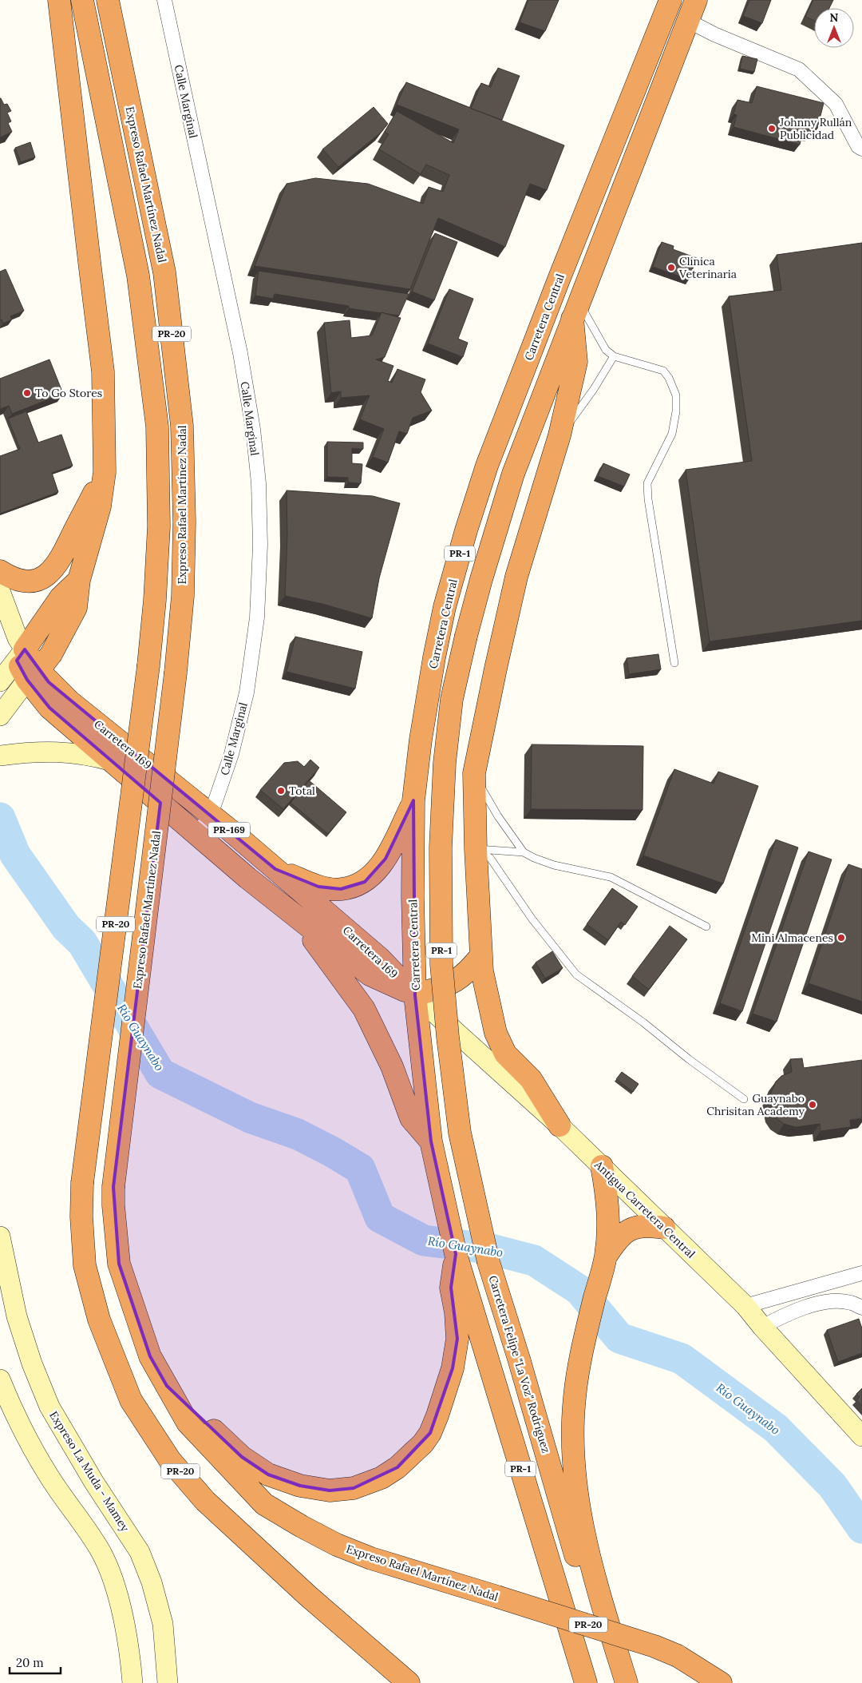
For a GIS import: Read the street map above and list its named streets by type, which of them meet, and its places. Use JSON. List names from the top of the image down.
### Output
{
  "streets": {
    "highway": [
      "Expreso Rafael Martínez Nadal",
      "Carretera Central",
      "PR-20",
      "PR-1",
      "Carretera 169",
      "PR-169",
      "Carretera Felipe \"La Voz\" Rodríguez"
    ],
    "main road": ["Antigua Carretera Central", "Expreso La Muda - Mamey"],
    "street": ["Calle Marginal"]
  },
  "crossings": [
    ["Calle Marginal", "Carretera 169"],
    ["Carretera Central", "PR-1"],
    ["Carretera Central", "Carretera 169"],
    ["Carretera Central", "Antigua Carretera Central"],
    ["PR-1", "Carretera Felipe \"La Voz\" Rodríguez"],
    ["Carretera 169", "Antigua Carretera Central"]
  ],
  "water": ["Río Guaynabo"],
  "places": [
    "Johnny Rullán Publicidad",
    "Clínica Veterinaria",
    "To Go Stores",
    "Total",
    "Mini Almacenes",
    "Guaynabo Chrisitan Academy"
  ],
  "scale_bar": "20 m",
  "north": "top"
}
